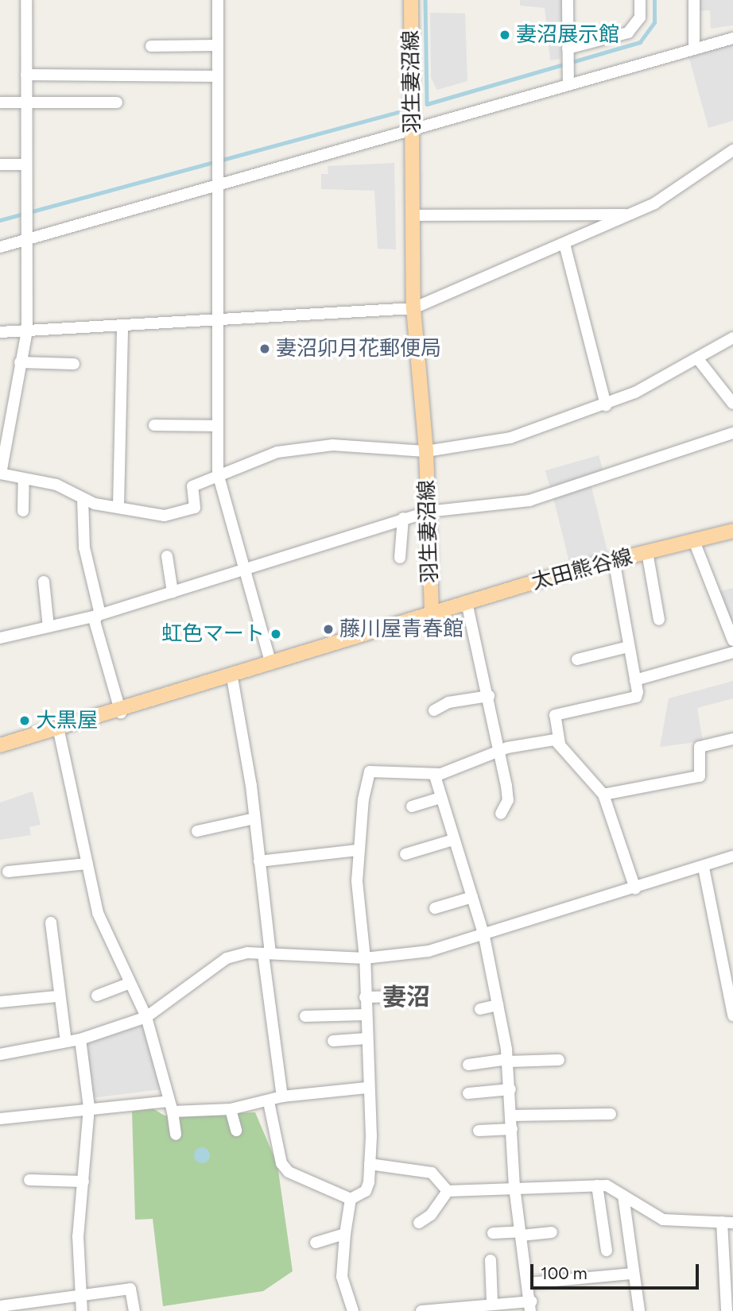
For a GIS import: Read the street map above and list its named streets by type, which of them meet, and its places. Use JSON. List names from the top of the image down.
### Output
{
  "streets": {
    "main road": ["羽生妻沼線", "太田熊谷線"]
  },
  "crossings": [
    ["羽生妻沼線", "太田熊谷線"]
  ],
  "districts": ["妻沼"],
  "places": [
    "妻沼展示館",
    "妻沼卯月花郵便局",
    "藤川屋青春館",
    "虹色マート",
    "大黒屋"
  ],
  "scale_bar": "100 m"
}
